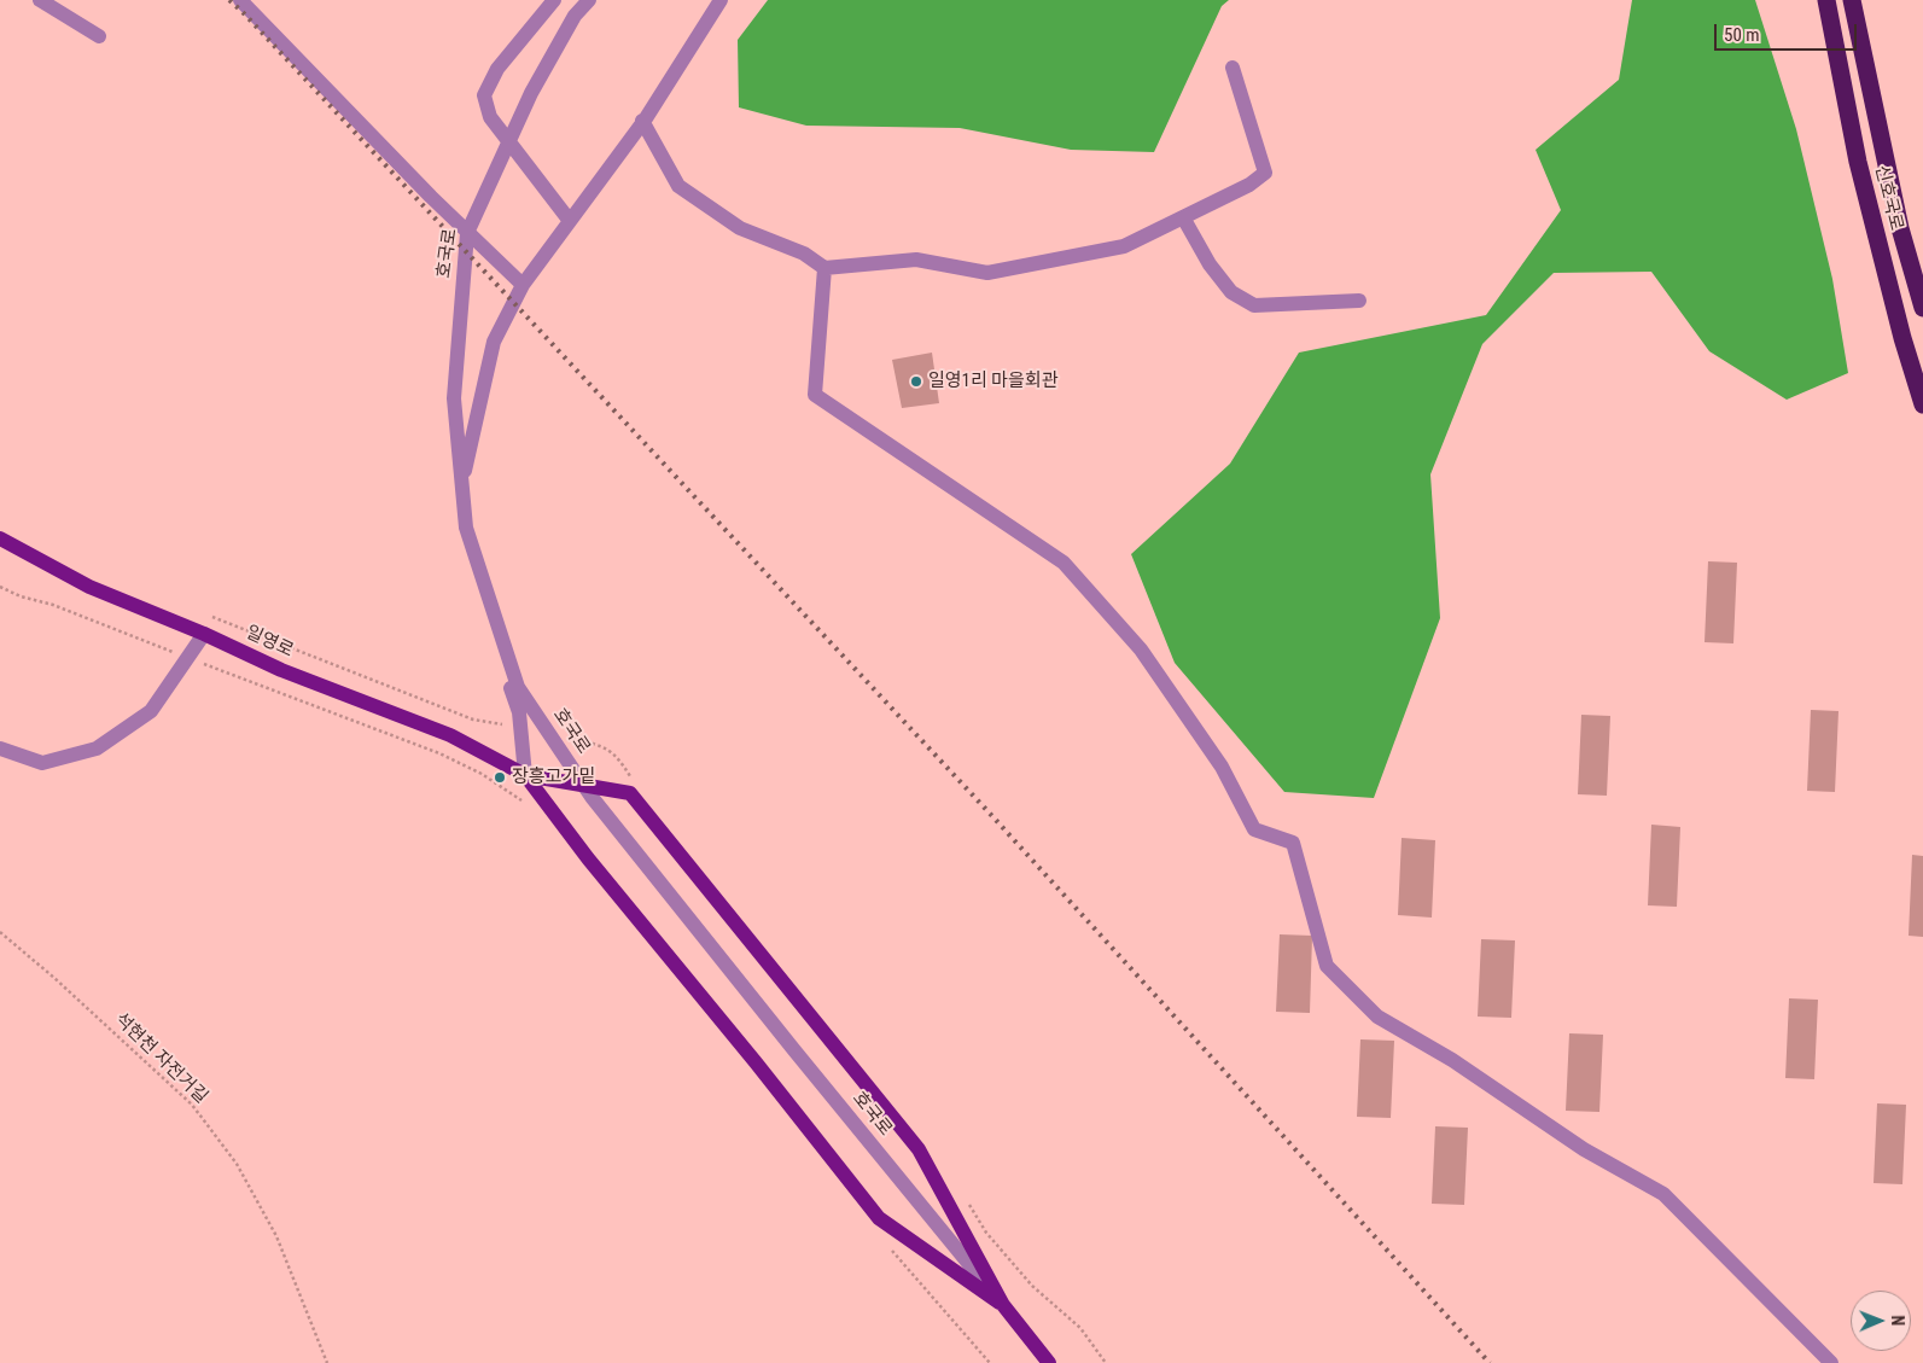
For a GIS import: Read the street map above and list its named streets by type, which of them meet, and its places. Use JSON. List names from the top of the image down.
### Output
{
  "streets": {
    "highway": ["신호국로"],
    "main road": ["호국로", "일영로"],
    "path": ["석현천 자전거길"]
  },
  "places": ["일영1리 마을회관", "장흥고가밑"],
  "scale_bar": "50 m",
  "north": "right"
}
